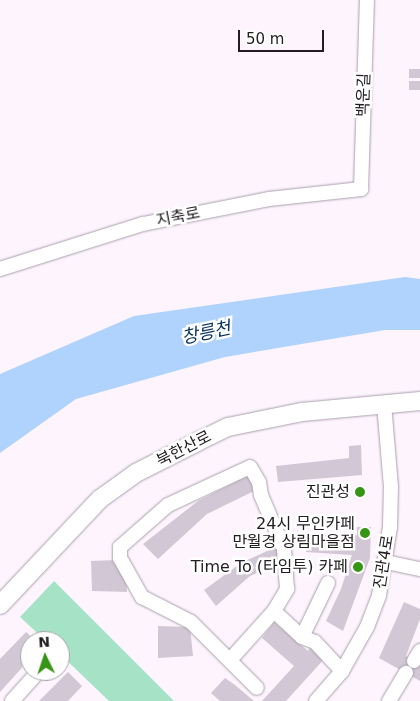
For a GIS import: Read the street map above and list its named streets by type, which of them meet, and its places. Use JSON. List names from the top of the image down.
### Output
{
  "streets": {
    "main road": ["북한산로"],
    "street": ["백운길", "지축로", "진관4로"]
  },
  "crossings": [
    ["백운길", "지축로"],
    ["북한산로", "진관4로"]
  ],
  "water": ["창릉천"],
  "places": ["진관성", "24시 무인카페 만월경 상림마을점", "Time To (타임투) 카페"],
  "scale_bar": "50 m",
  "north": "top"
}
